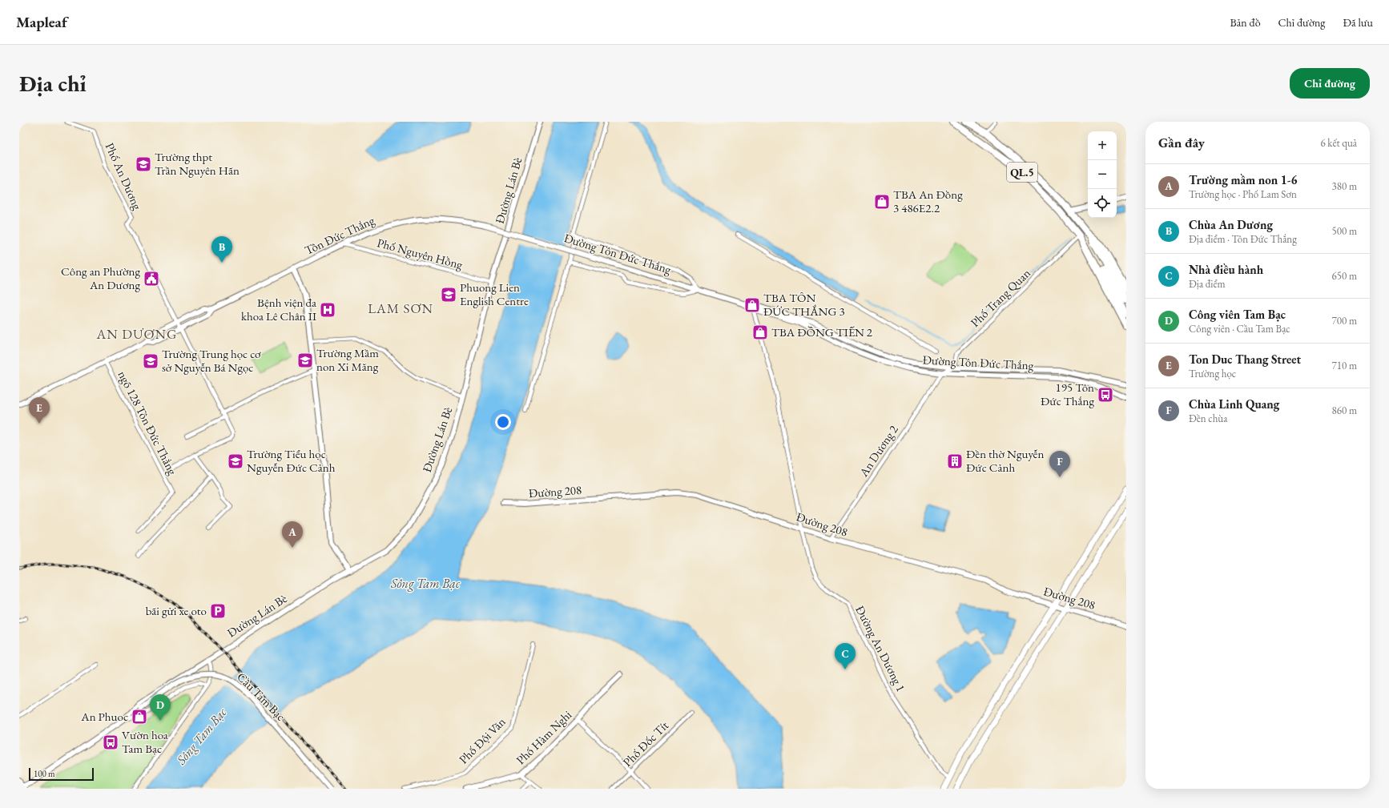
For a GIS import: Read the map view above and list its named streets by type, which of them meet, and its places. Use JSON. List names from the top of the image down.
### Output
{
  "streets": {
    "highway": ["QL.5"],
    "main road": [
      "Đường Lán Bè",
      "Tôn Đức Thắng",
      "Đường Tôn Đức Thắng",
      "Đường 208",
      "Cầu Tam Bạc",
      "Phố Hàm Nghi"
    ],
    "street": [
      "Phố An Dương",
      "Phố Nguyên Hồng",
      "Phố Trang Quan",
      "ngõ 128 Tôn Đức Thắng",
      "An Dương 2",
      "Đường An Dương 1",
      "Phố Đội Văn",
      "Phố Đốc Tít"
    ]
  },
  "crossings": [
    ["QL.5", "Phố Trang Quan"],
    ["Phố An Dương", "Tôn Đức Thắng"],
    ["Đường Lán Bè", "Phố Nguyên Hồng"],
    ["Đường Lán Bè", "Cầu Tam Bạc"],
    ["Tôn Đức Thắng", "Phố Nguyên Hồng"],
    ["Tôn Đức Thắng", "Đường Tôn Đức Thắng"],
    ["Tôn Đức Thắng", "ngõ 128 Tôn Đức Thắng"],
    ["Đường Tôn Đức Thắng", "Phố Trang Quan"],
    ["Đường Tôn Đức Thắng", "An Dương 2"],
    ["Đường Tôn Đức Thắng", "Đường An Dương 1"],
    ["An Dương 2", "Đường 208"],
    ["Đường 208", "Đường An Dương 1"]
  ],
  "districts": ["LAM SƠN", "AN DƯƠNG"],
  "water": ["Sông Tam Bạc"],
  "places": {
    "school or university": [
      "Trường thpt Trần Nguyên Hãn",
      "Phuong Lien English Centre",
      "Trường Mầm non Xi Măng",
      "Trường Trung học cơ sở Nguyễn Bá Ngọc",
      "Trường Tiểu học Nguyễn Đức Cảnh"
    ],
    "shop": [
      "TBA An Đồng 3 486E2.2",
      "TBA TÔN ĐỨC THẮNG 3",
      "TBA ĐỒNG TIẾN 2",
      "An Phuoc"
    ],
    "public building": ["Công an Phường An Dương"],
    "hospital": ["Bệnh viện đa khoa Lê Chân II"],
    "bus stop": ["195 Tôn Đức Thắng", "Vườn hoa Tam Bạc"],
    "building": ["Đền thờ Nguyễn Đức Cảnh"],
    "parking": ["bãi gửi xe oto"]
  },
  "scale_bar": "100 m",
  "page": {
    "header": "Mapleaf",
    "nav": ["Bản đồ", "Chỉ đường", "Đã lưu"],
    "buttons": "Chỉ đường",
    "title": "Địa chỉ",
    "heading": ["Gần đây", "6 kết quả"],
    "map_buttons": ["+", "−"],
    "list": [
      {
        "mark": "A",
        "name": "Trường mầm non 1-6",
        "note": "Trường học · Phố Lam Sơn",
        "value": "380 m"
      },
      {
        "mark": "B",
        "name": "Chùa An Dương",
        "note": "Địa điểm · Tôn Đức Thắng",
        "value": "500 m"
      },
      {
        "mark": "C",
        "name": "Nhà điều hành",
        "note": "Địa điểm",
        "value": "650 m"
      },
      {
        "mark": "D",
        "name": "Công viên Tam Bạc",
        "note": "Công viên · Cầu Tam Bạc",
        "value": "700 m"
      },
      {
        "mark": "E",
        "name": "Ton Duc Thang Street",
        "note": "Trường học",
        "value": "710 m"
      },
      {
        "mark": "F",
        "name": "Chùa Linh Quang",
        "note": "Đền chùa",
        "value": "860 m"
      }
    ],
    "pins": [
      "B",
      "E",
      "F",
      "A",
      "C",
      "D"
    ],
    "scale": "100 m"
  }
}
